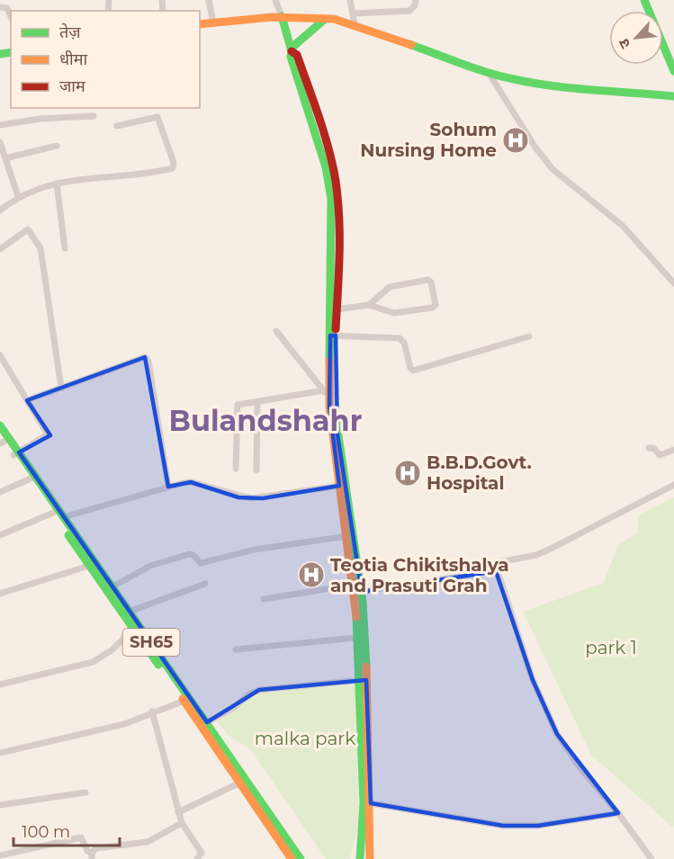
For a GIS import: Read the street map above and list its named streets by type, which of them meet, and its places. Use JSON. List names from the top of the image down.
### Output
{
  "streets": {
    "main road": ["SH65"]
  },
  "districts": ["Bulandshahr"],
  "parks": ["park 1", "malka park"],
  "places": {
    "hospital": ["Sohum Nursing Home", "B.B.D.Govt. Hospital", "Teotia Chikitshalya and Prasuti Grah"]
  },
  "legend": ["तेज़", "धीमा", "जाम"],
  "scale_bar": "100 m",
  "north": "bottom left"
}
